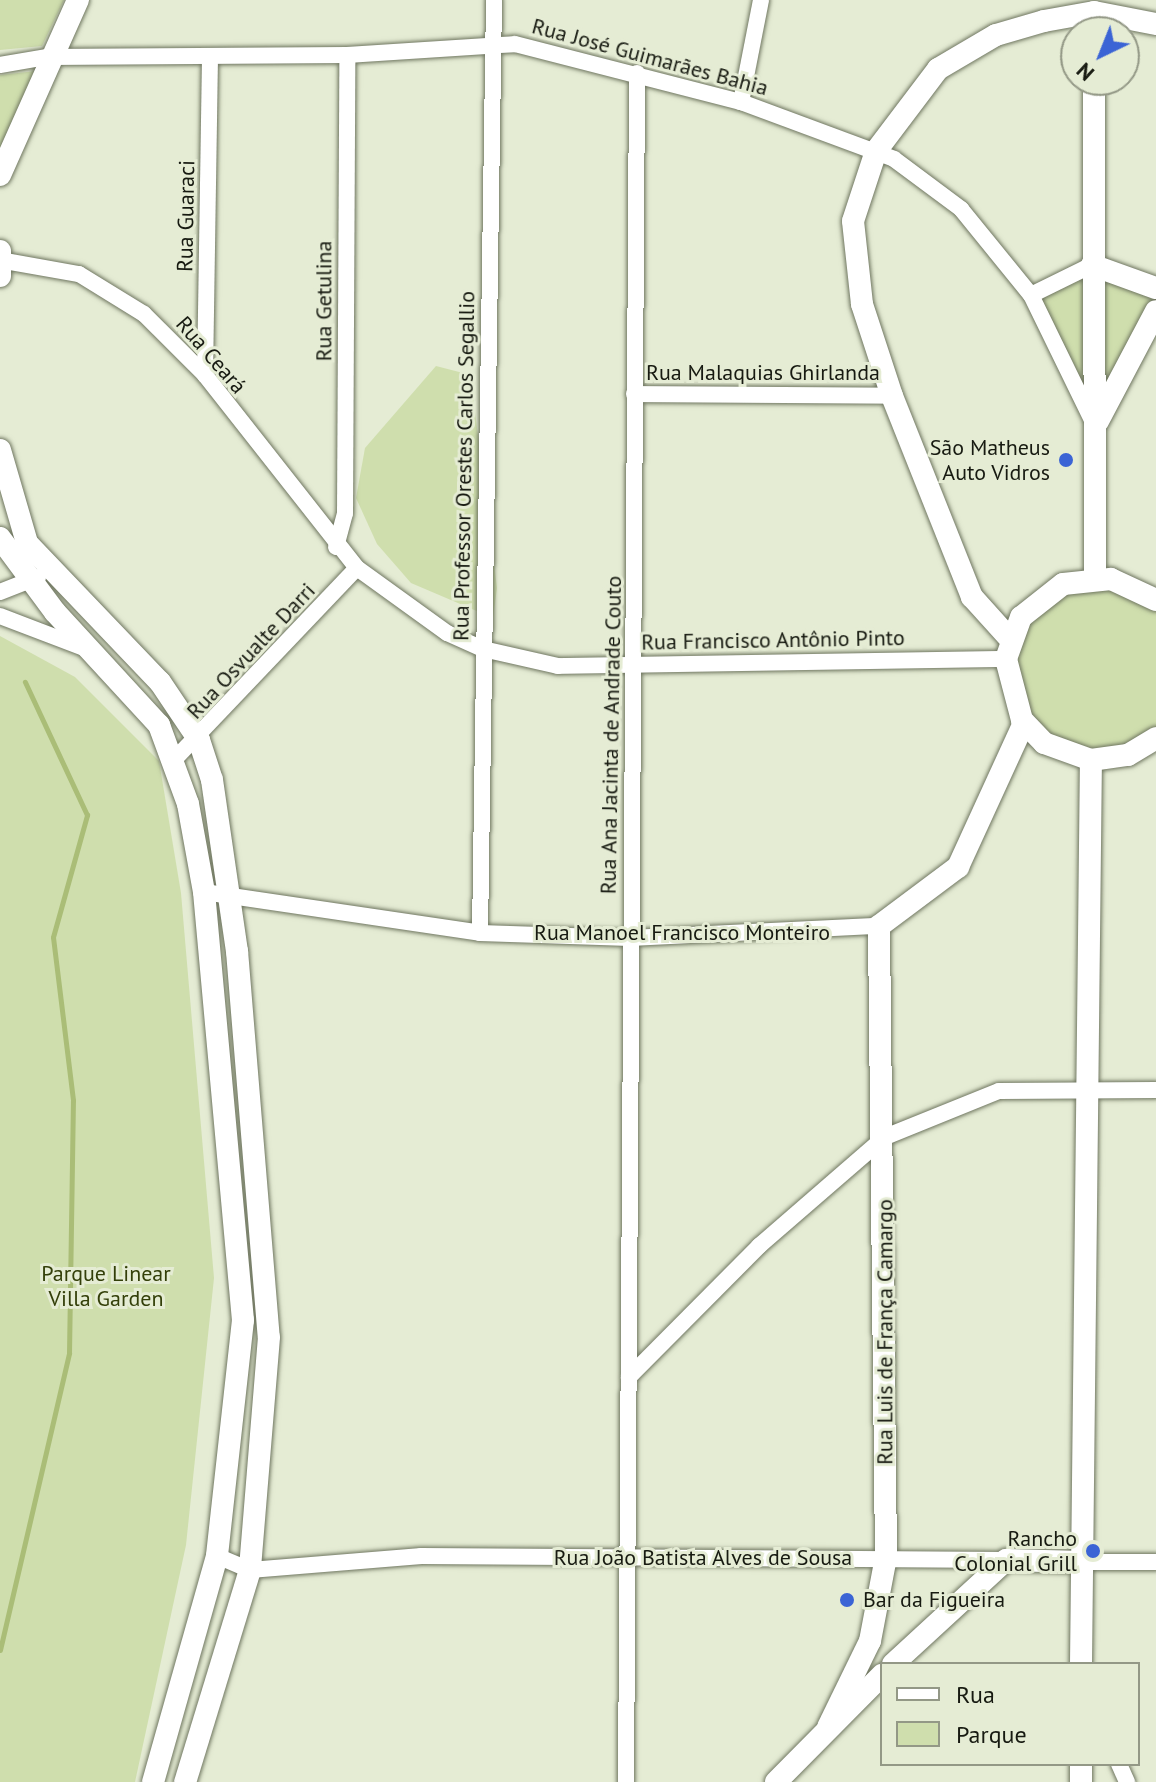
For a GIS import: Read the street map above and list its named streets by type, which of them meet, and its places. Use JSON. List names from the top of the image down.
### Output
{
  "streets": {
    "street": [
      "Rua José Guimarães Bahia",
      "Rua Guaraci",
      "Rua Getulina",
      "Rua Ceará",
      "Rua Malaquias Ghirlanda",
      "Rua Professor Orestes Carlos Segallio",
      "Rua Francisco Antônio Pinto",
      "Rua Osvualte Darri",
      "Rua Ana Jacinta de Andrade Couto",
      "Rua Manoel Francisco Monteiro",
      "Rua Luis de França Camargo",
      "Rua João Batista Alves de Sousa"
    ]
  },
  "crossings": [
    ["Rua José Guimarães Bahia", "Rua Guaraci"],
    ["Rua José Guimarães Bahia", "Rua Getulina"],
    ["Rua José Guimarães Bahia", "Rua Professor Orestes Carlos Segallio"],
    ["Rua José Guimarães Bahia", "Rua Ana Jacinta de Andrade Couto"],
    ["Rua Guaraci", "Rua Ceará"],
    ["Rua Getulina", "Rua Ceará"],
    ["Rua Getulina", "Rua Francisco Antônio Pinto"],
    ["Rua Ceará", "Rua Francisco Antônio Pinto"],
    ["Rua Malaquias Ghirlanda", "Rua Ana Jacinta de Andrade Couto"],
    ["Rua Professor Orestes Carlos Segallio", "Rua Francisco Antônio Pinto"],
    ["Rua Professor Orestes Carlos Segallio", "Rua Manoel Francisco Monteiro"],
    ["Rua Francisco Antônio Pinto", "Rua Osvualte Darri"],
    ["Rua Francisco Antônio Pinto", "Rua Ana Jacinta de Andrade Couto"],
    ["Rua Ana Jacinta de Andrade Couto", "Rua Manoel Francisco Monteiro"],
    ["Rua Ana Jacinta de Andrade Couto", "Rua João Batista Alves de Sousa"],
    ["Rua Manoel Francisco Monteiro", "Rua Luis de França Camargo"],
    ["Rua Luis de França Camargo", "Rua João Batista Alves de Sousa"]
  ],
  "parks": ["Parque Linear Villa Garden"],
  "places": ["São Matheus Auto Vidros", "Rancho Colonial Grill", "Bar da Figueira"],
  "legend": ["Rua", "Parque"],
  "north": "bottom left"
}
